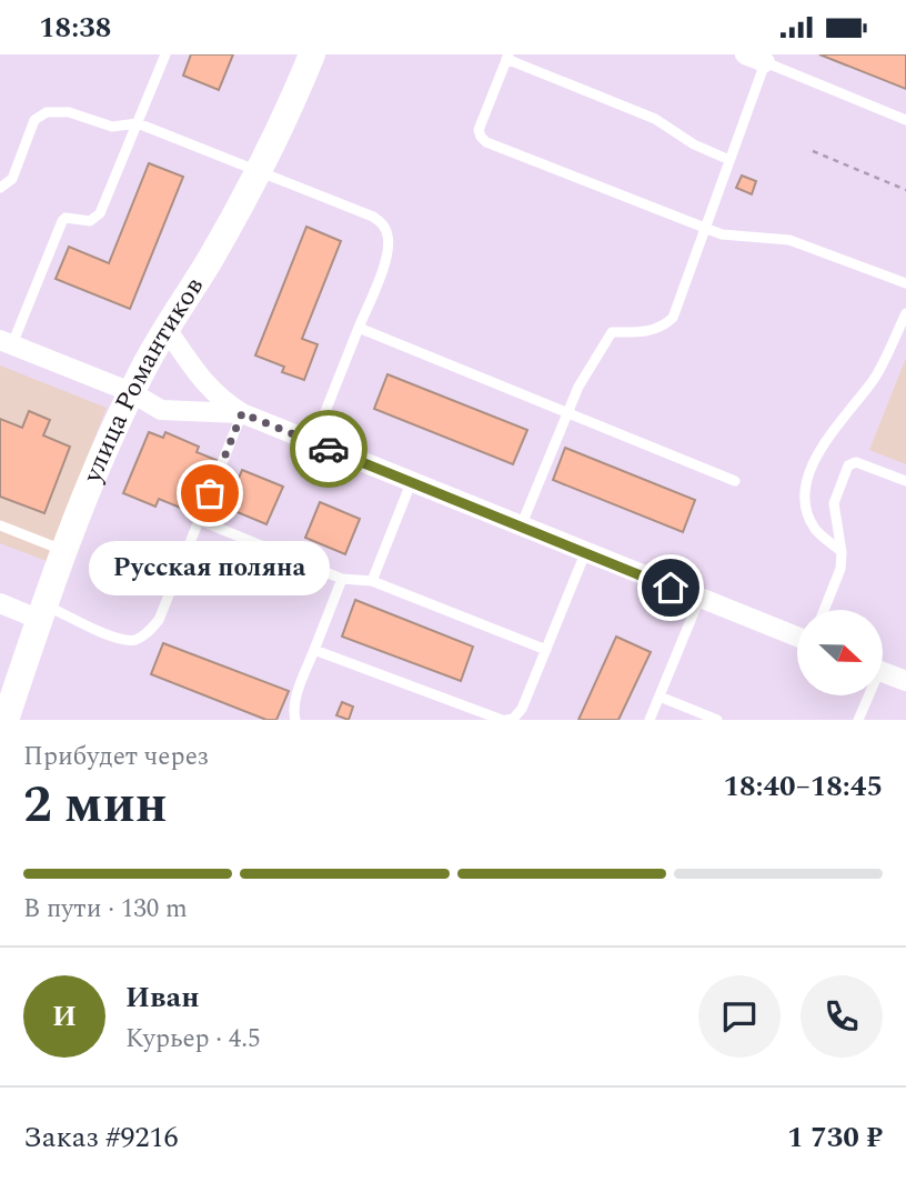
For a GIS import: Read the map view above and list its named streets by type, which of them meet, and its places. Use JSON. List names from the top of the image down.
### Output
{
  "streets": {
    "street": ["улица Романтиков"]
  },
  "places": ["Русская поляна"],
  "north": "right",
  "page": {
    "status": "18:38",
    "bubble": "Русская поляна",
    "heading": ["2 мин", "Прибудет через", "18:40–18:45"],
    "panel": [
      "Иван",
      "Курьер · 4.5",
      "Заказ #9216",
      "1 730 ₽"
    ],
    "bar": "В пути · 130 m",
    "round": "И"
  }
}
